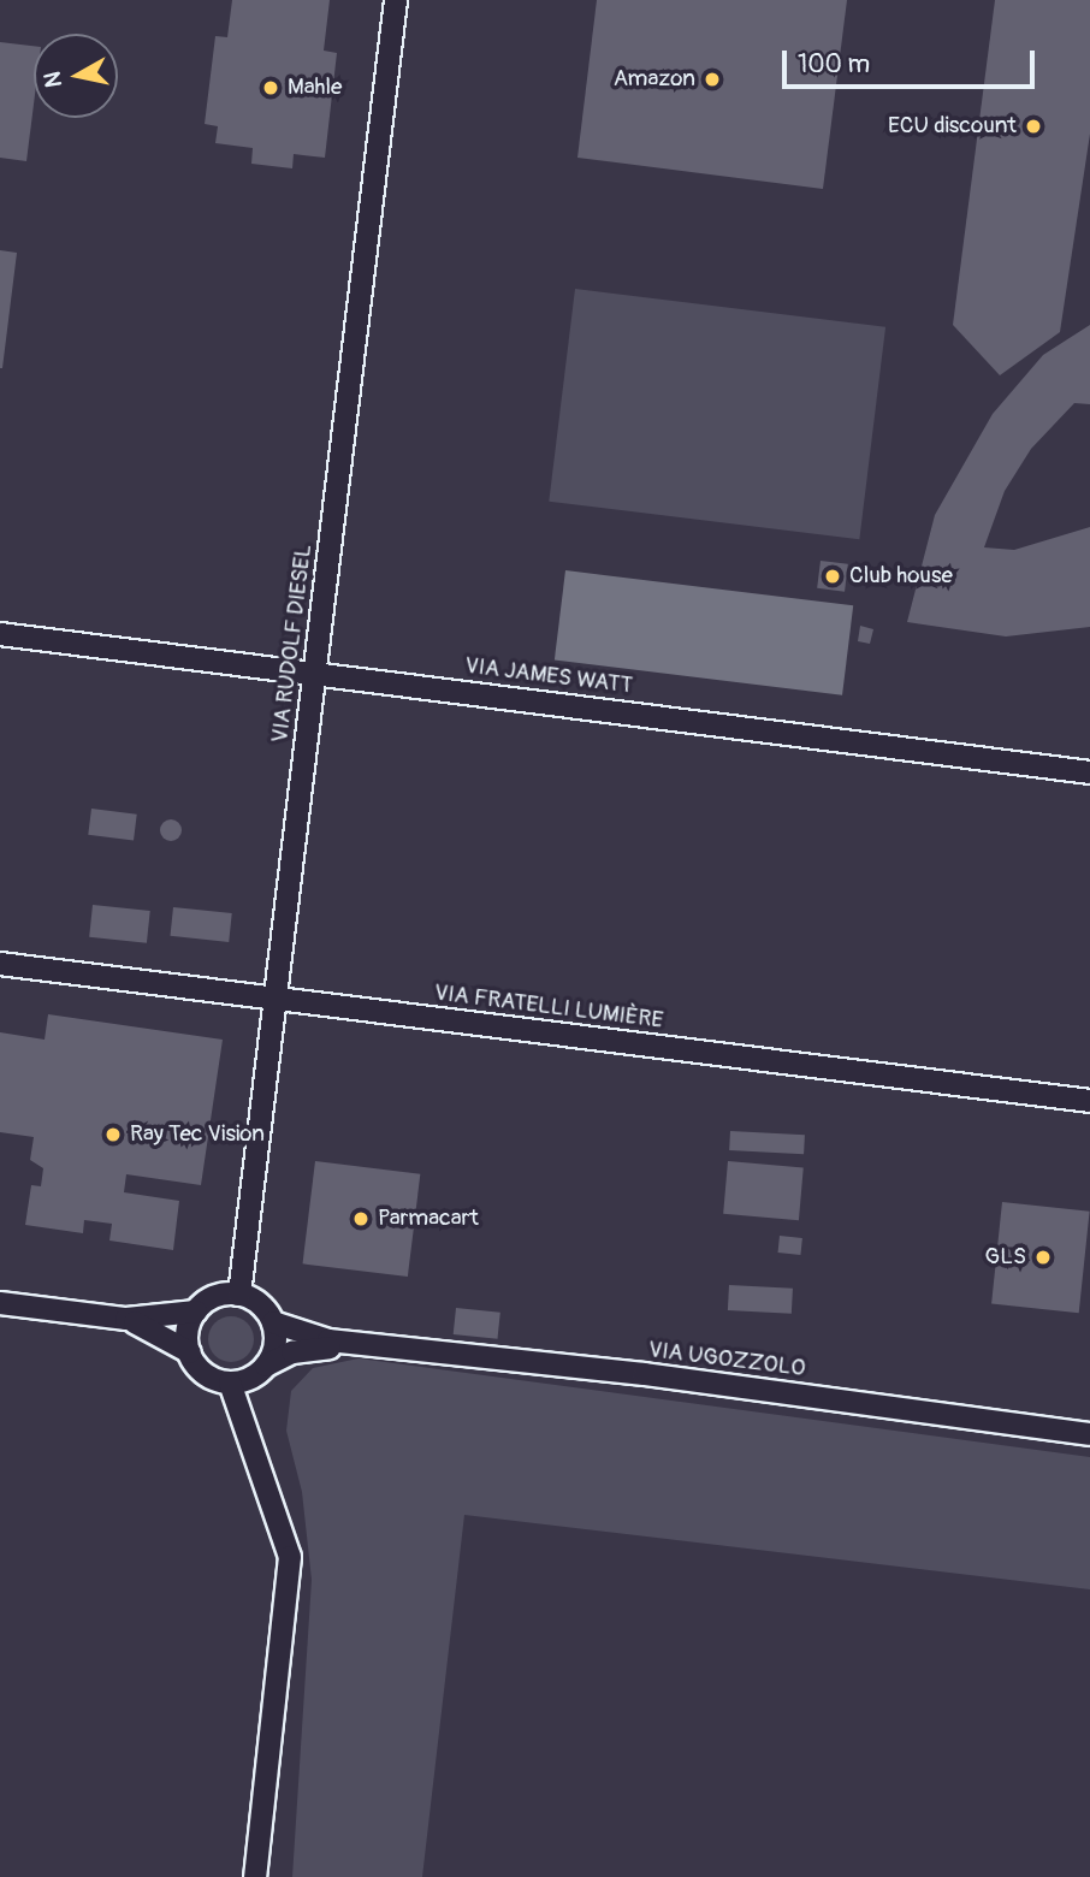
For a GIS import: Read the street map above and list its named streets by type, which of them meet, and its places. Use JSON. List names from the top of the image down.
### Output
{
  "streets": {
    "street": [
      "VIA RUDOLF DIESEL",
      "VIA JAMES WATT",
      "VIA FRATELLI LUMIÈRE",
      "VIA UGOZZOLO"
    ]
  },
  "crossings": [
    ["VIA RUDOLF DIESEL", "VIA JAMES WATT"],
    ["VIA RUDOLF DIESEL", "VIA FRATELLI LUMIÈRE"],
    ["VIA RUDOLF DIESEL", "VIA UGOZZOLO"]
  ],
  "places": [
    "Amazon",
    "Mahle",
    "ECU discount",
    "Club house",
    "Ray Tec Vision",
    "Parmacart",
    "GLS"
  ],
  "scale_bar": "100 m",
  "north": "left"
}
